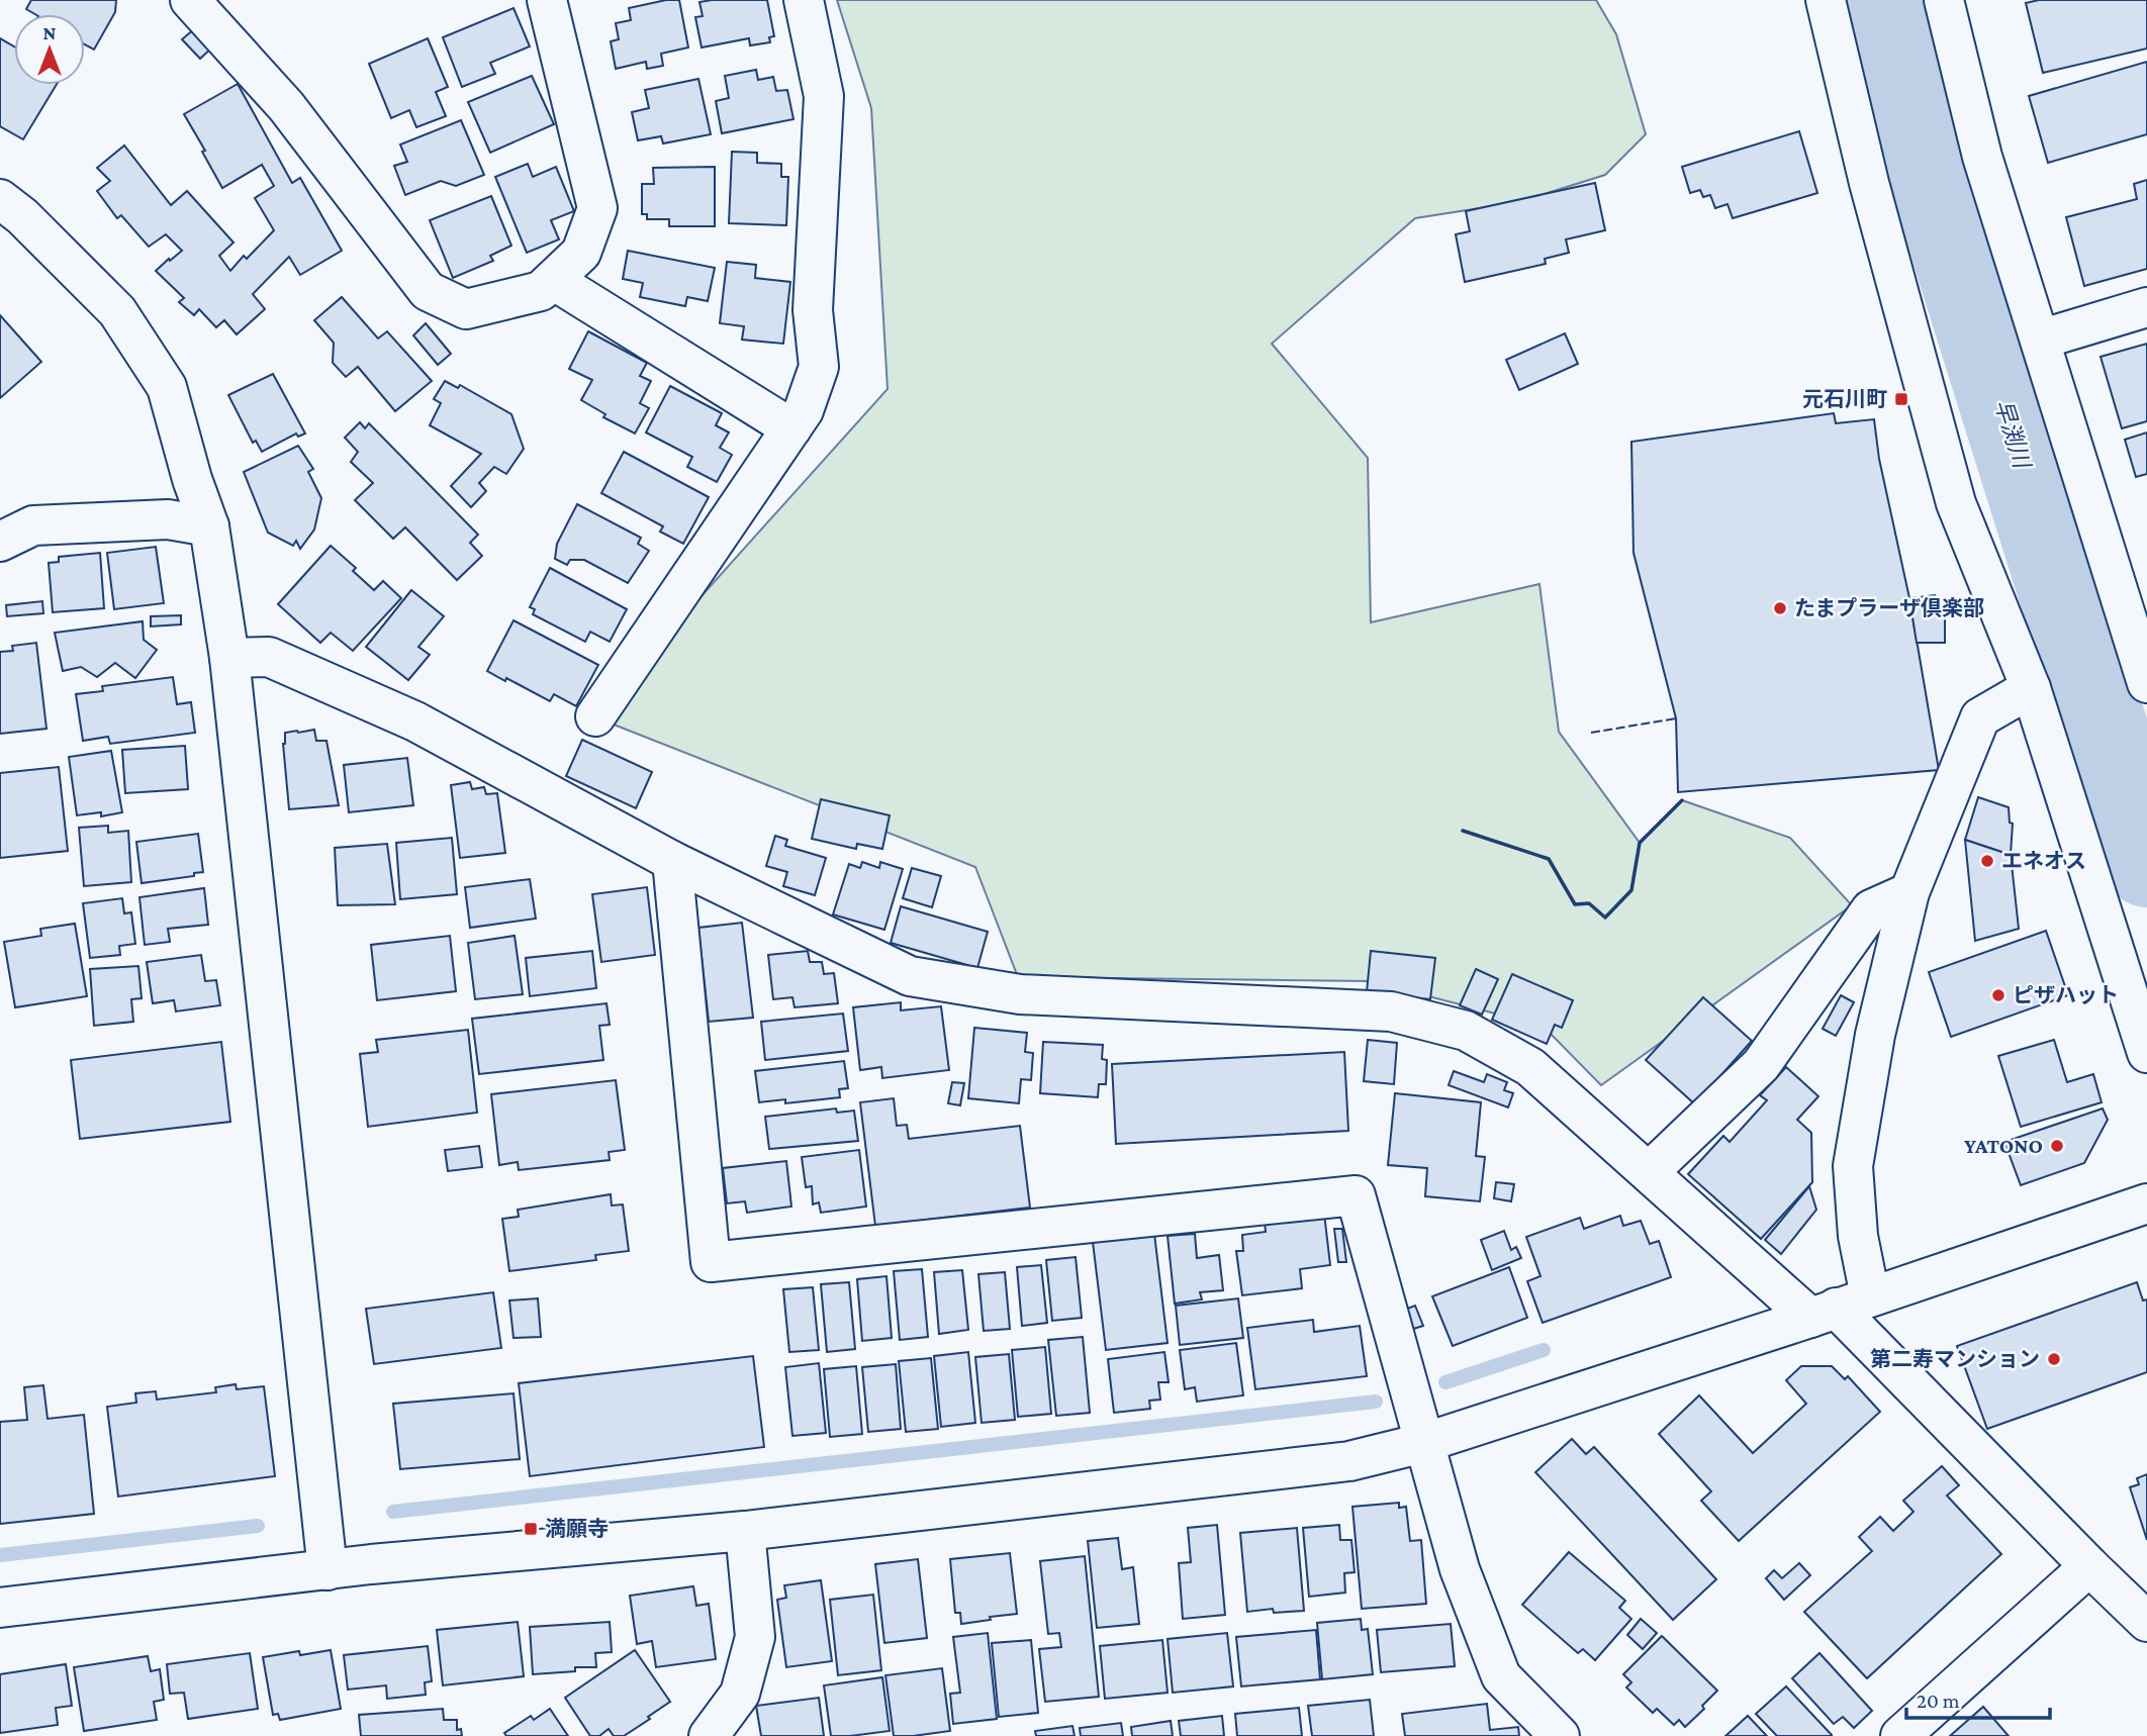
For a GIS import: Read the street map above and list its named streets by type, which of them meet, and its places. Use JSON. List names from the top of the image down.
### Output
{
  "water": ["早渕川"],
  "places": {
    "transit": ["元石川町", "満願寺"],
    "other": [
      "たまプラーザ倶楽部",
      "エネオス",
      "ピザハット",
      "YATONO",
      "第二寿マンション"
    ]
  },
  "scale_bar": "20 m",
  "north": "top"
}
